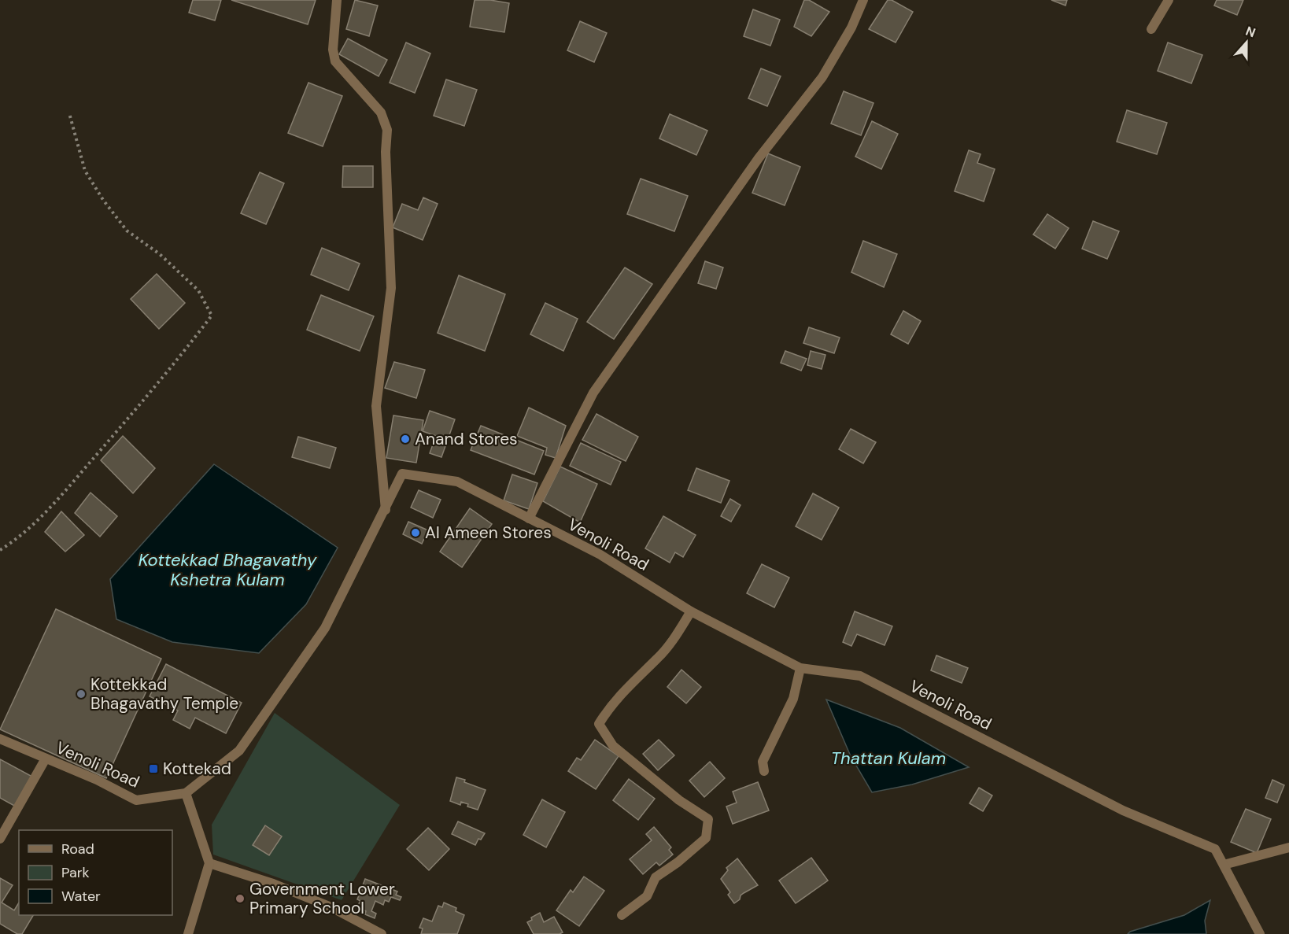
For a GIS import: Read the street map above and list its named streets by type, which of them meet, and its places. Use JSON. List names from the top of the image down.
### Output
{
  "streets": {
    "street": ["Venoli Road"]
  },
  "water": ["Kottekkad Bhagavathy Kshetra Kulam", "Thattan Kulam"],
  "places": {
    "other": [
      "Anand Stores",
      "Al Ameen Stores",
      "Kottekkad Bhagavathy Temple",
      "Government Lower Primary School"
    ],
    "transit": ["Kottekad"]
  },
  "legend": ["Road", "Park", "Water"],
  "north": "top"
}
